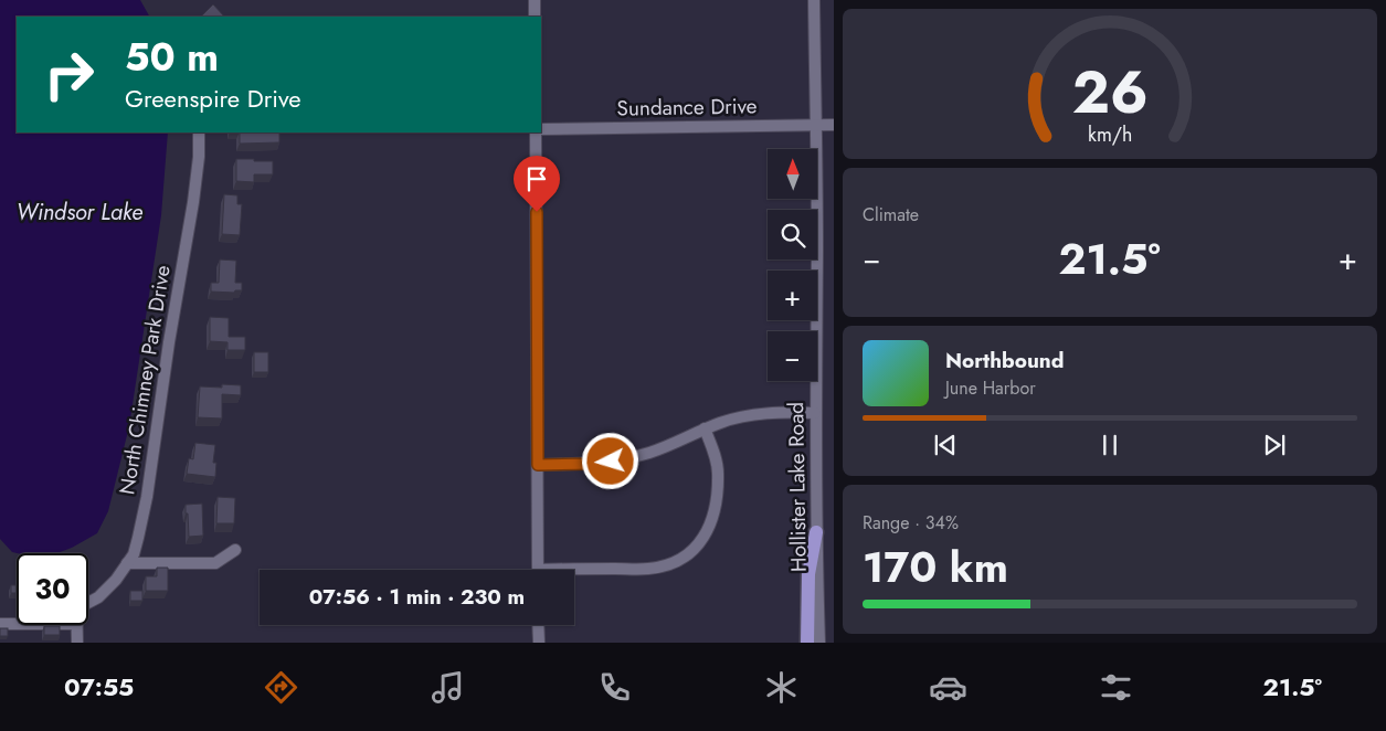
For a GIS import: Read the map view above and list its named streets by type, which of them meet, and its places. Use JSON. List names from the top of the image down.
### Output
{
  "streets": {
    "street": ["Sundance Drive", "North Chimney Park Drive", "Hollister Lake Road"]
  },
  "crossings": [
    ["Sundance Drive", "Hollister Lake Road"]
  ],
  "water": ["Windsor Lake"],
  "north": "top",
  "page": {
    "turn": ["50 m", "Greenspire Drive"],
    "map_buttons": ["+", "−"],
    "tile": [
      "Climate",
      ["Range · 34%", "170 km"]
    ],
    "heat": ["−", "21.5°", "+"],
    "song": ["Northbound", "June Harbor"],
    "limit": "30",
    "trip": "07:56 · 1 min · 230 m",
    "tabs": ["07:55", "21.5°"],
    "gauge": ["26", "km/h"]
  }
}
